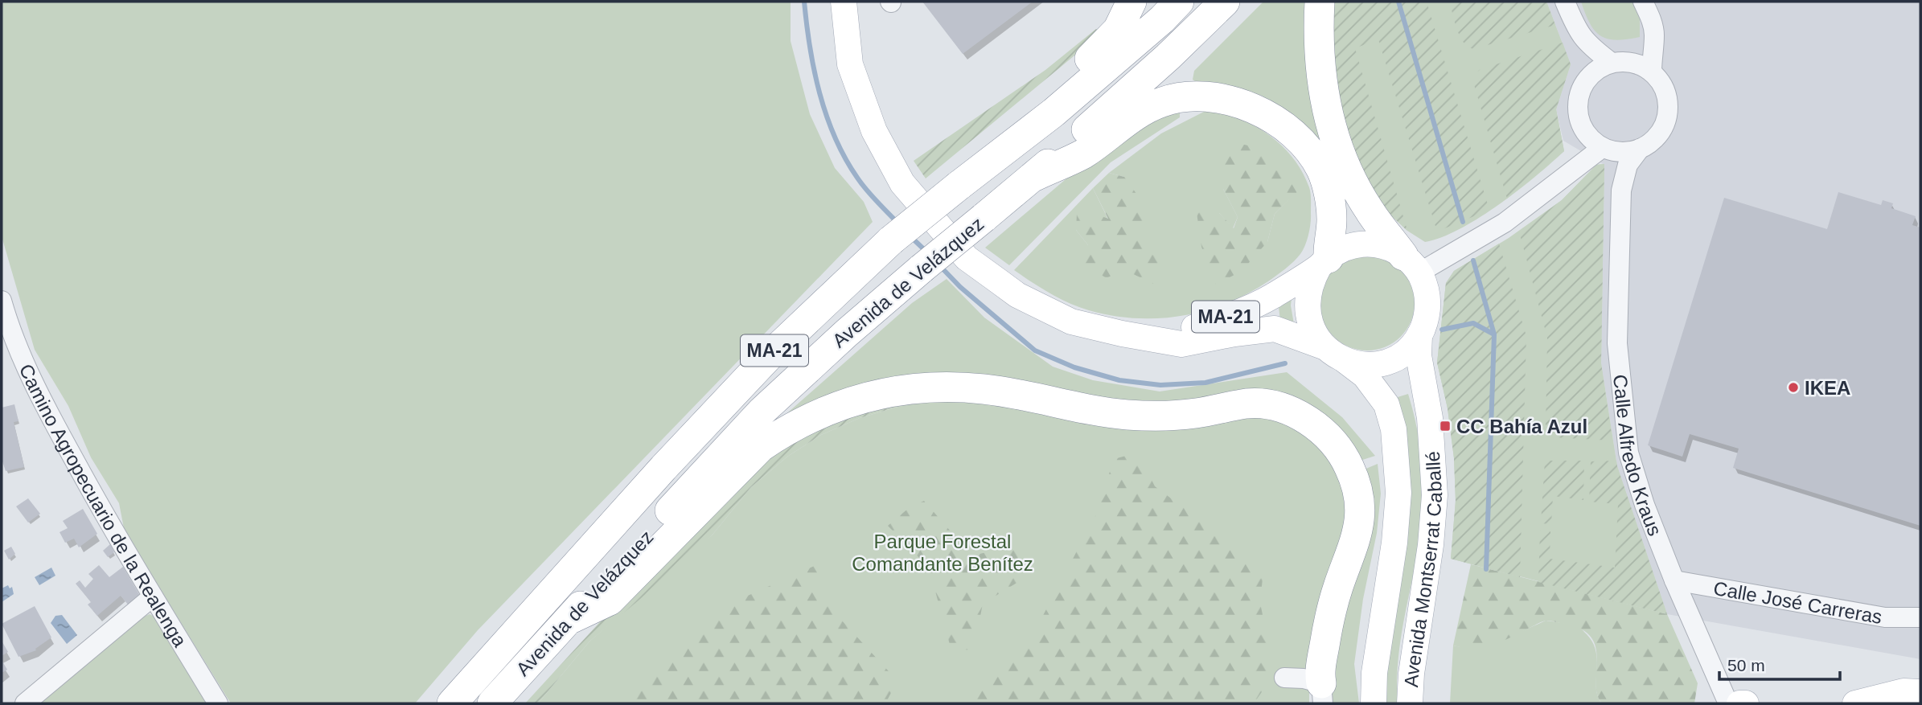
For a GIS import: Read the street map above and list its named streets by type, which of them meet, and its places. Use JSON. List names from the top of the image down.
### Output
{
  "streets": {
    "highway": ["Avenida de Velázquez", "MA-21"],
    "main road": ["Avenida Montserrat Caballé"],
    "street": ["Calle Alfredo Kraus", "Camino Agropecuario de la Realenga", "Calle José Carreras"]
  },
  "crossings": [
    ["MA-21", "Avenida Montserrat Caballé"],
    ["Calle Alfredo Kraus", "Calle José Carreras"]
  ],
  "parks": ["Parque Forestal Comandante Benítez"],
  "places": {
    "other": ["IKEA"],
    "transit": ["CC Bahía Azul"]
  },
  "scale_bar": "50 m"
}
